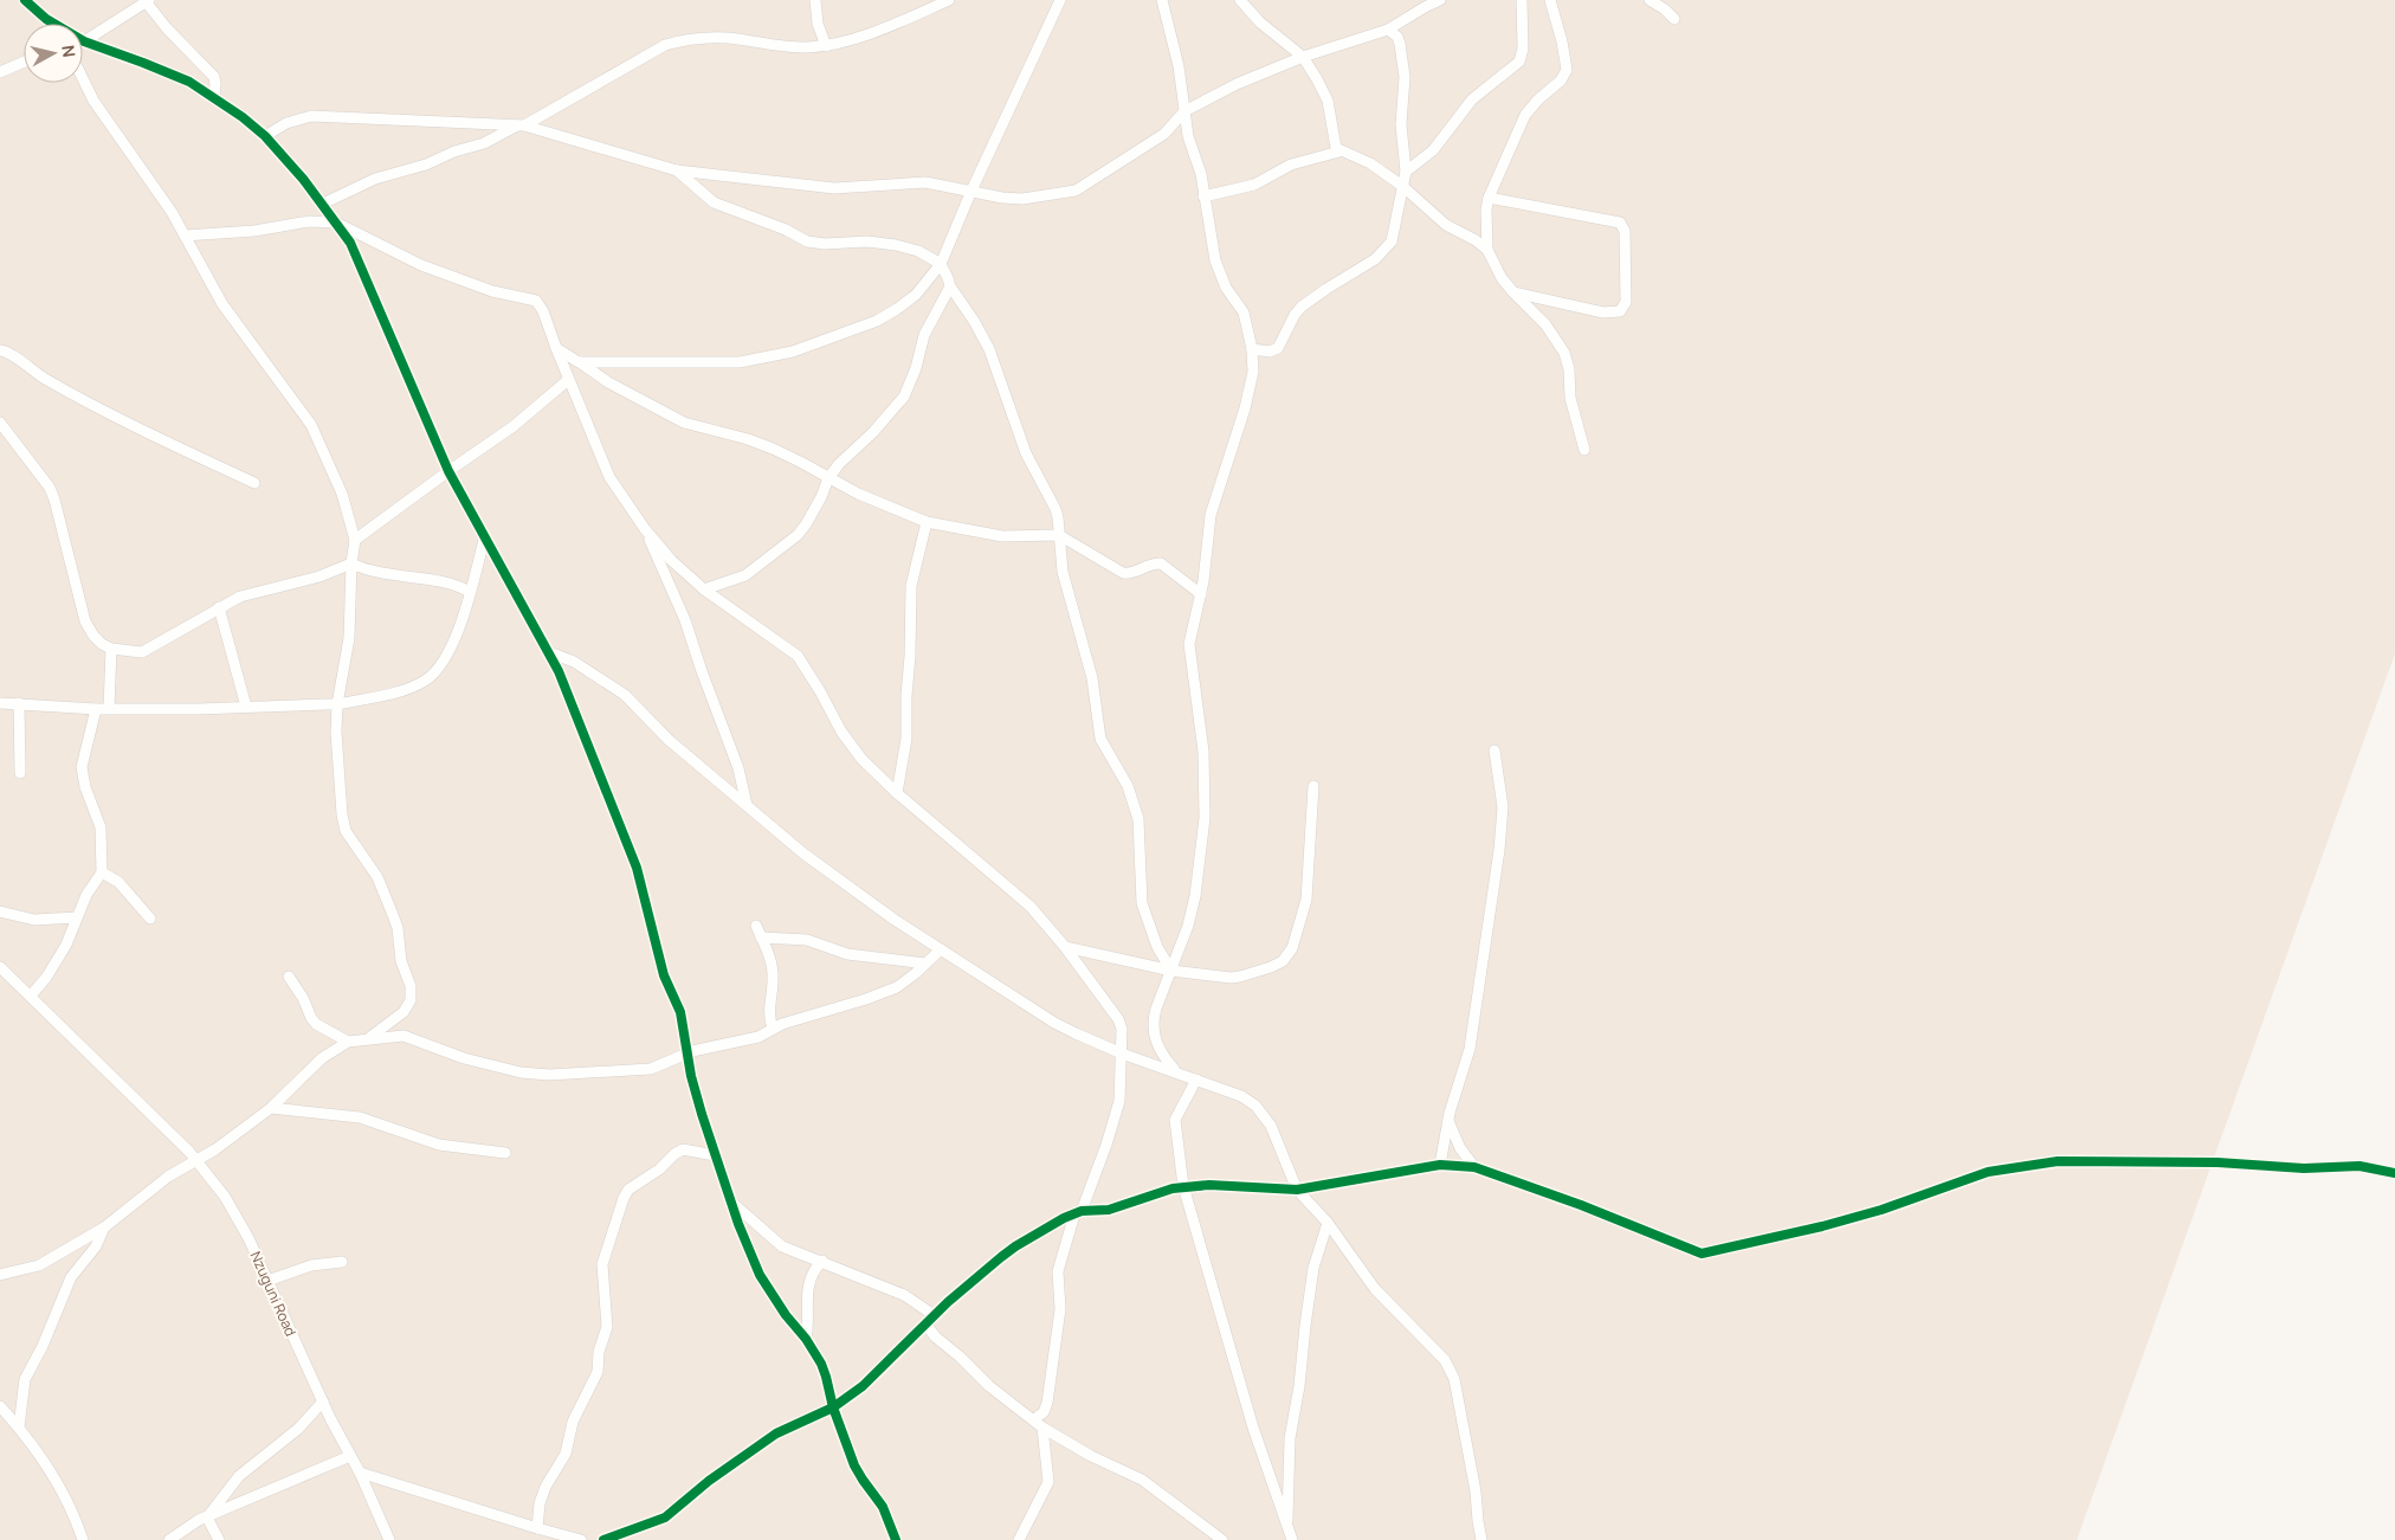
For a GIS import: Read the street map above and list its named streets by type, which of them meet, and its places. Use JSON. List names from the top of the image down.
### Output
{
  "streets": {
    "street": ["Nzuguni Road"]
  },
  "north": "right"
}
